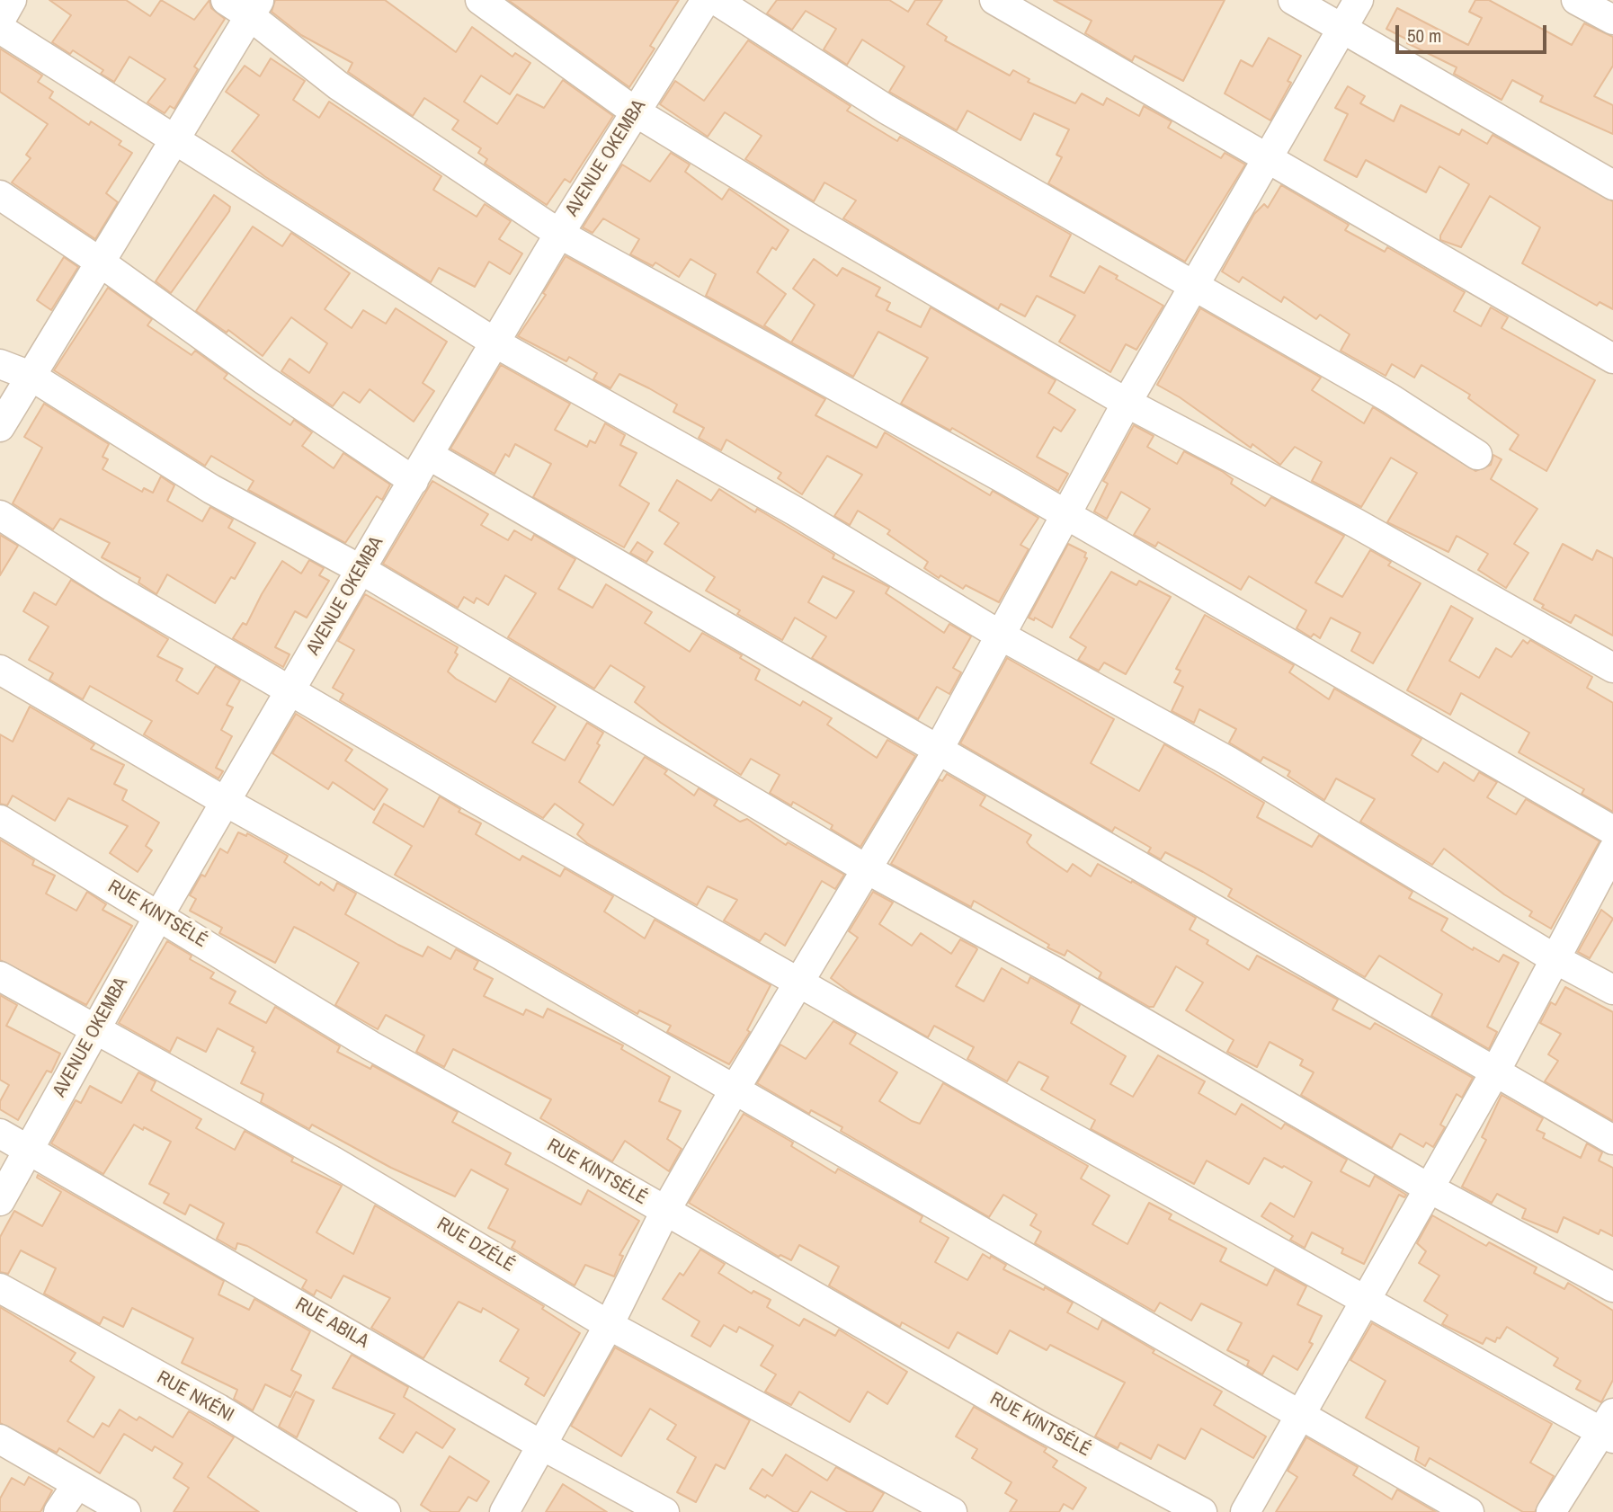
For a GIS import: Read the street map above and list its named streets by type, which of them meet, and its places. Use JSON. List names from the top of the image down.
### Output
{
  "streets": {
    "street": [
      "AVENUE OKEMBA",
      "RUE KINTSÉLÉ",
      "RUE DZÉLÉ",
      "RUE ABILA",
      "RUE NKÉNI"
    ]
  },
  "crossings": [
    ["AVENUE OKEMBA", "RUE KINTSÉLÉ"],
    ["AVENUE OKEMBA", "RUE DZÉLÉ"],
    ["AVENUE OKEMBA", "RUE ABILA"]
  ],
  "scale_bar": "50 m"
}
